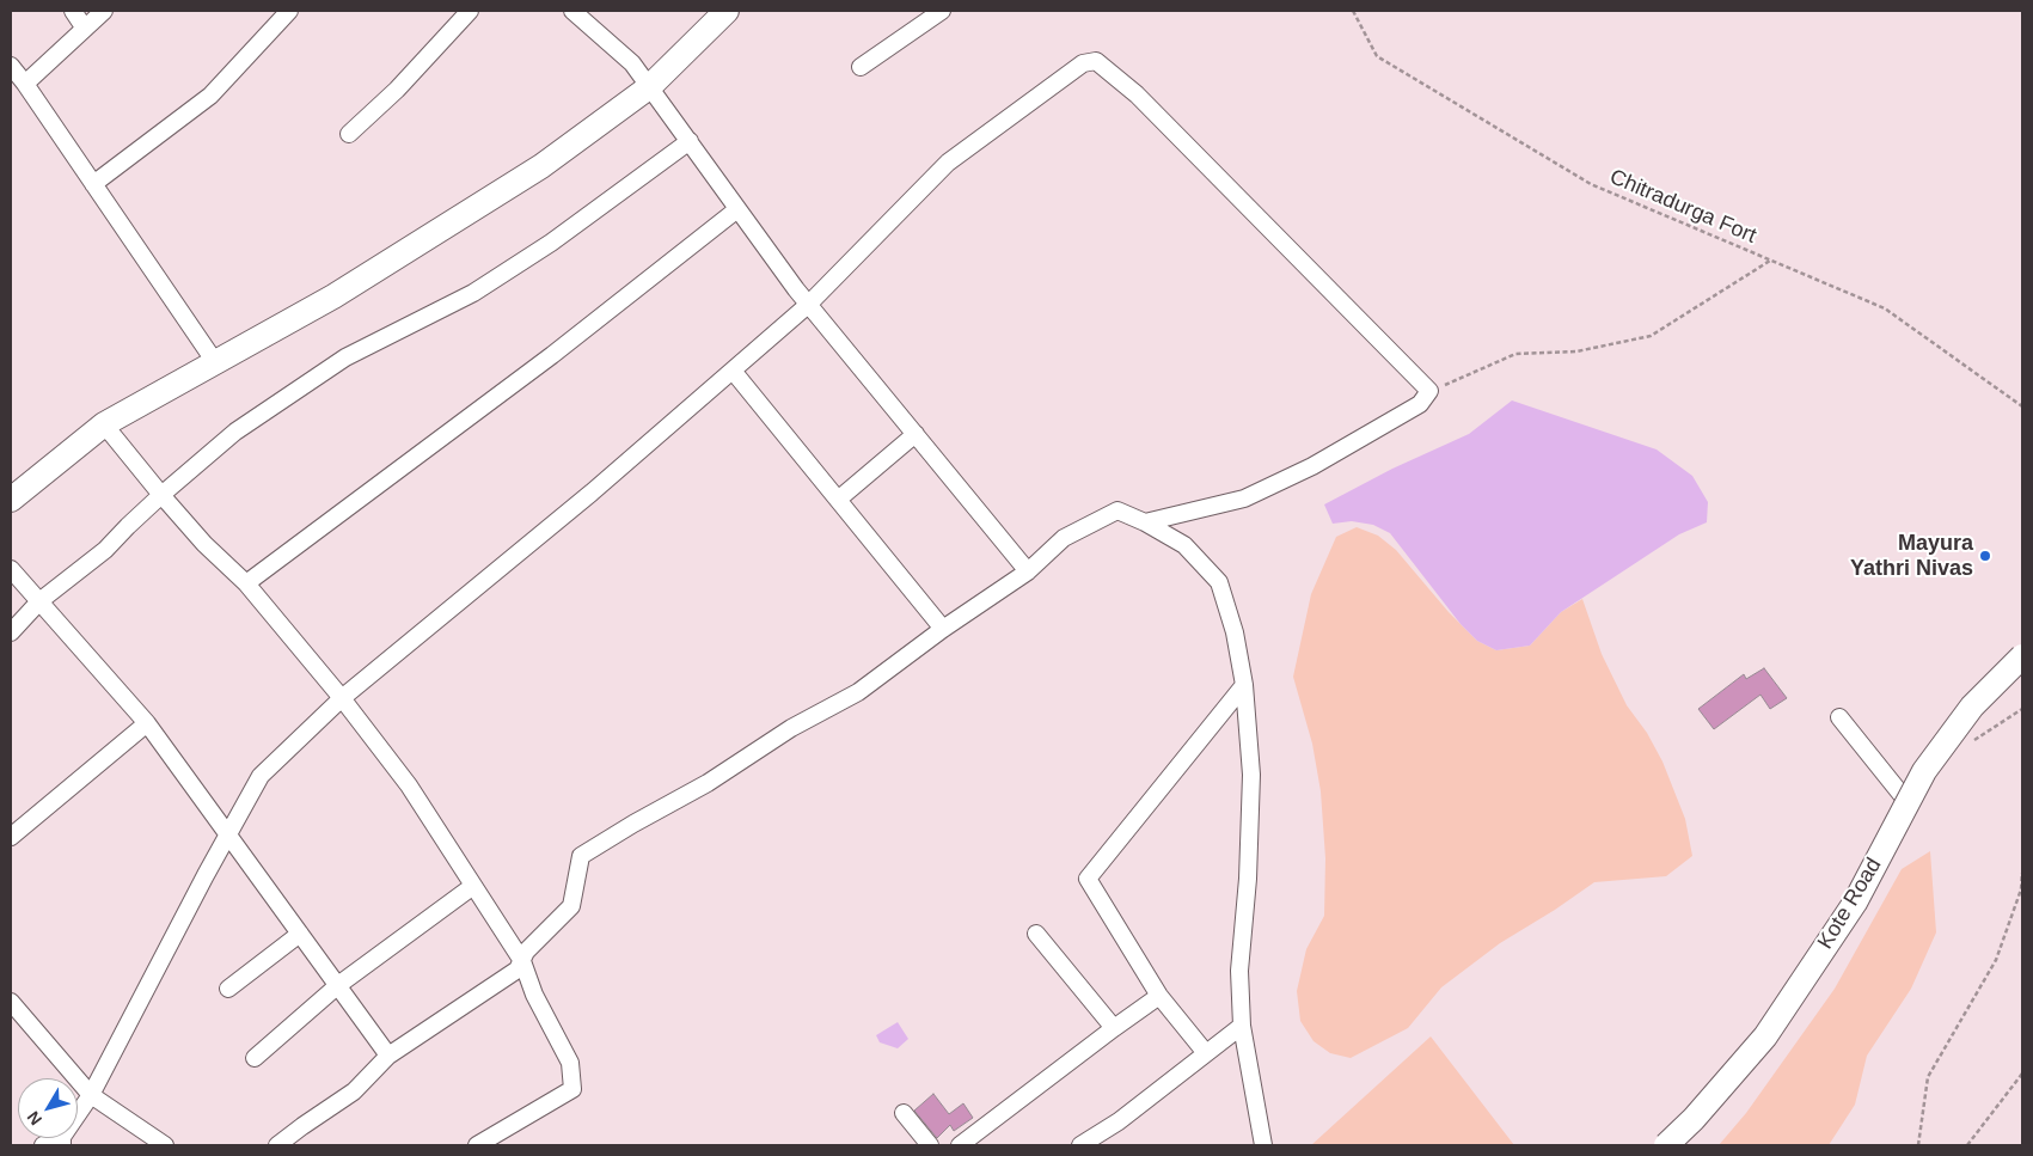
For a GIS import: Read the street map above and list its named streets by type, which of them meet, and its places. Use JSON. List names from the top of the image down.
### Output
{
  "streets": {
    "street": ["Kote Road"],
    "path": ["Chitradurga Fort"]
  },
  "places": ["Mayura Yathri Nivas"],
  "north": "bottom left"
}
